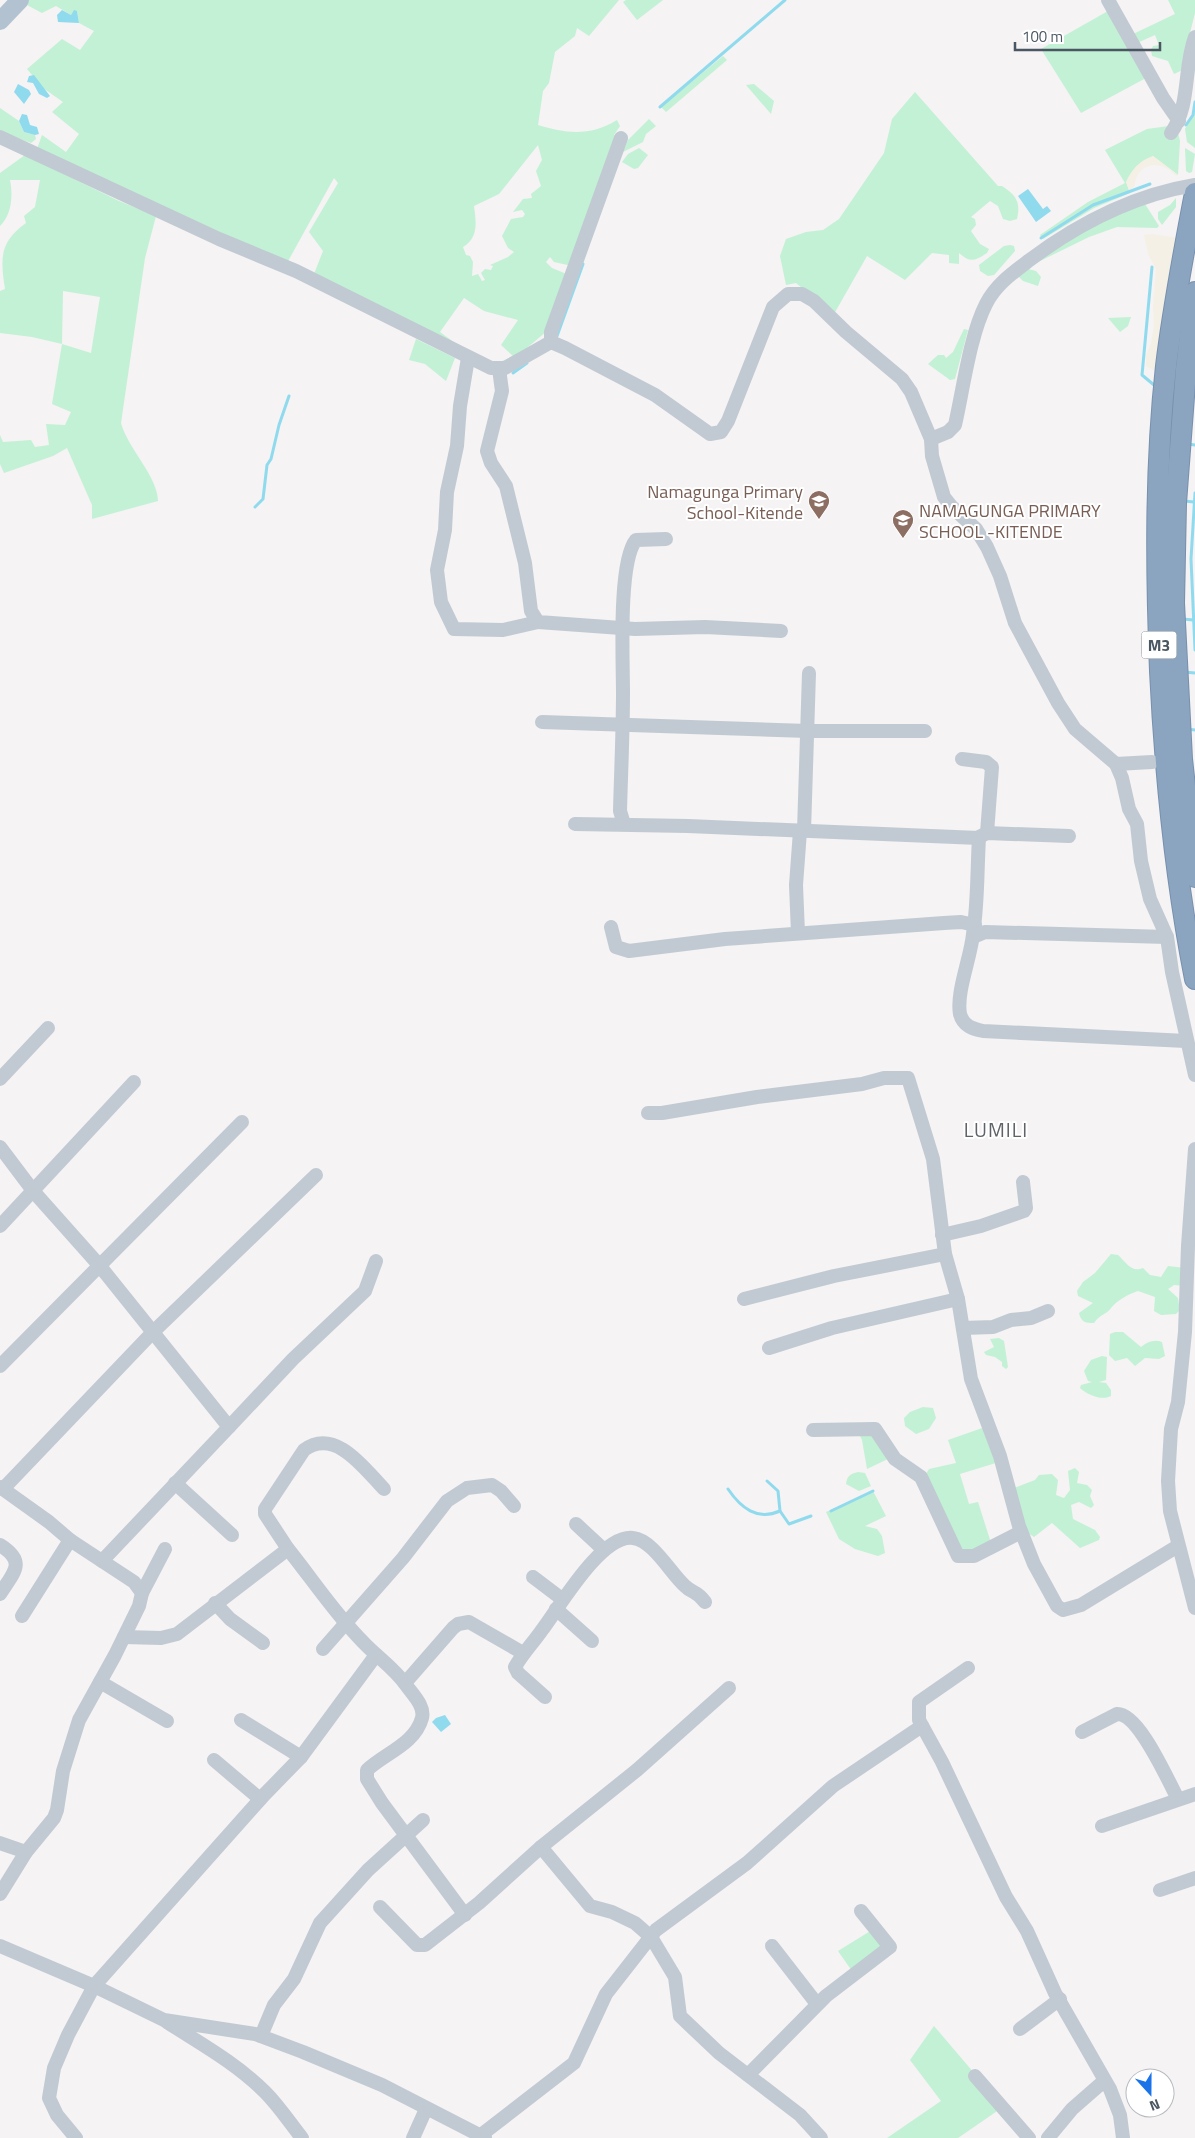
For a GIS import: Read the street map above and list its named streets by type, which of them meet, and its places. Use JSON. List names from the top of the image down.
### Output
{
  "streets": {
    "highway": ["M3"]
  },
  "districts": ["LUMILI"],
  "places": {
    "school or university": ["Namagunga Primary School-Kitende", "NAMAGUNGA PRIMARY SCHOOL -KITENDE"]
  },
  "scale_bar": "100 m",
  "north": "bottom"
}
